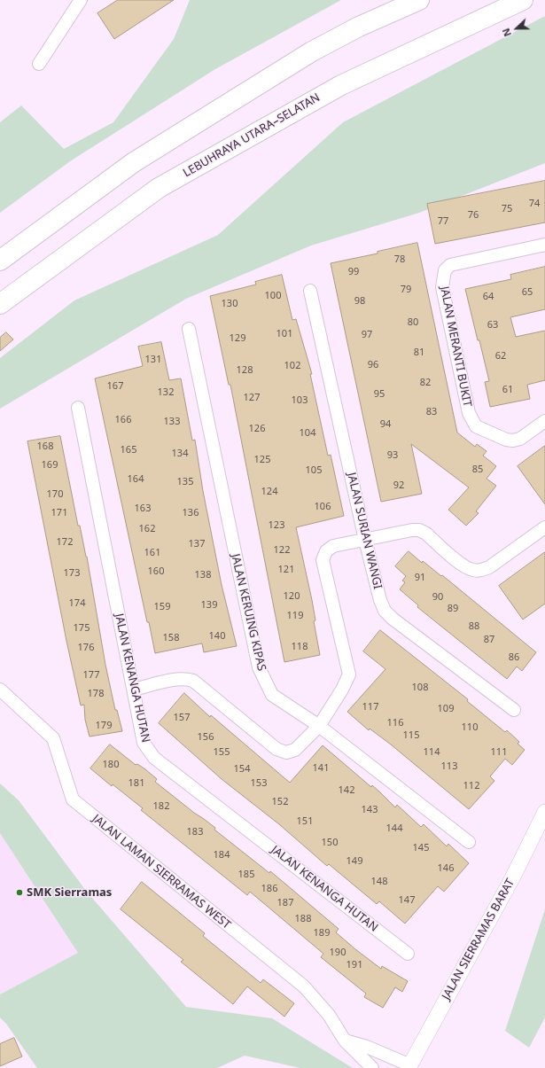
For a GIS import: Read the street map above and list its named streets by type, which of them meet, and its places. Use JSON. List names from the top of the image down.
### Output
{
  "streets": {
    "highway": ["LEBUHRAYA UTARA–SELATAN"],
    "street": [
      "JALAN MERANTI BUKIT",
      "JALAN SURIAN WANGI",
      "JALAN KERUING KIPAS",
      "JALAN KENANGA HUTAN",
      "JALAN LAMAN SIERRAMAS WEST",
      "JALAN SIERRAMAS BARAT"
    ]
  },
  "crossings": [
    ["JALAN LAMAN SIERRAMAS WEST", "JALAN SIERRAMAS BARAT"]
  ],
  "places": ["SMK Sierramas"],
  "house_numbers": [
    "74",
    "75",
    "76",
    "77",
    "78",
    "99",
    "79",
    "65",
    "100",
    "64",
    "98",
    "130",
    "80",
    "63",
    "101",
    "97",
    "129",
    "81",
    "62",
    "131",
    "96",
    "102",
    "128",
    "82",
    "167",
    "61",
    "132",
    "95",
    "127",
    "103",
    "83",
    "166",
    "133",
    "94",
    "126",
    "104",
    "168",
    "165",
    "134",
    "93",
    "125",
    "169",
    "85",
    "105",
    "164",
    "135",
    "92",
    "124",
    "170",
    "106",
    "163",
    "171",
    "136",
    "123",
    "162",
    "172",
    "137",
    "122",
    "161",
    "121",
    "160",
    "173",
    "138",
    "91",
    "120",
    "90",
    "174",
    "139",
    "159",
    "89",
    "119",
    "88",
    "175",
    "140",
    "158",
    "87",
    "118",
    "176",
    "86",
    "177",
    "108",
    "178",
    "117",
    "109",
    "157",
    "116",
    "179",
    "110",
    "115",
    "156",
    "155",
    "114",
    "111",
    "180",
    "113",
    "141",
    "154",
    "181",
    "153",
    "112",
    "142",
    "152",
    "182",
    "143",
    "151",
    "144",
    "183",
    "150",
    "145",
    "184",
    "149",
    "146",
    "185",
    "148",
    "186",
    "147",
    "187",
    "188",
    "189",
    "190",
    "191"
  ],
  "north": "left"
}
